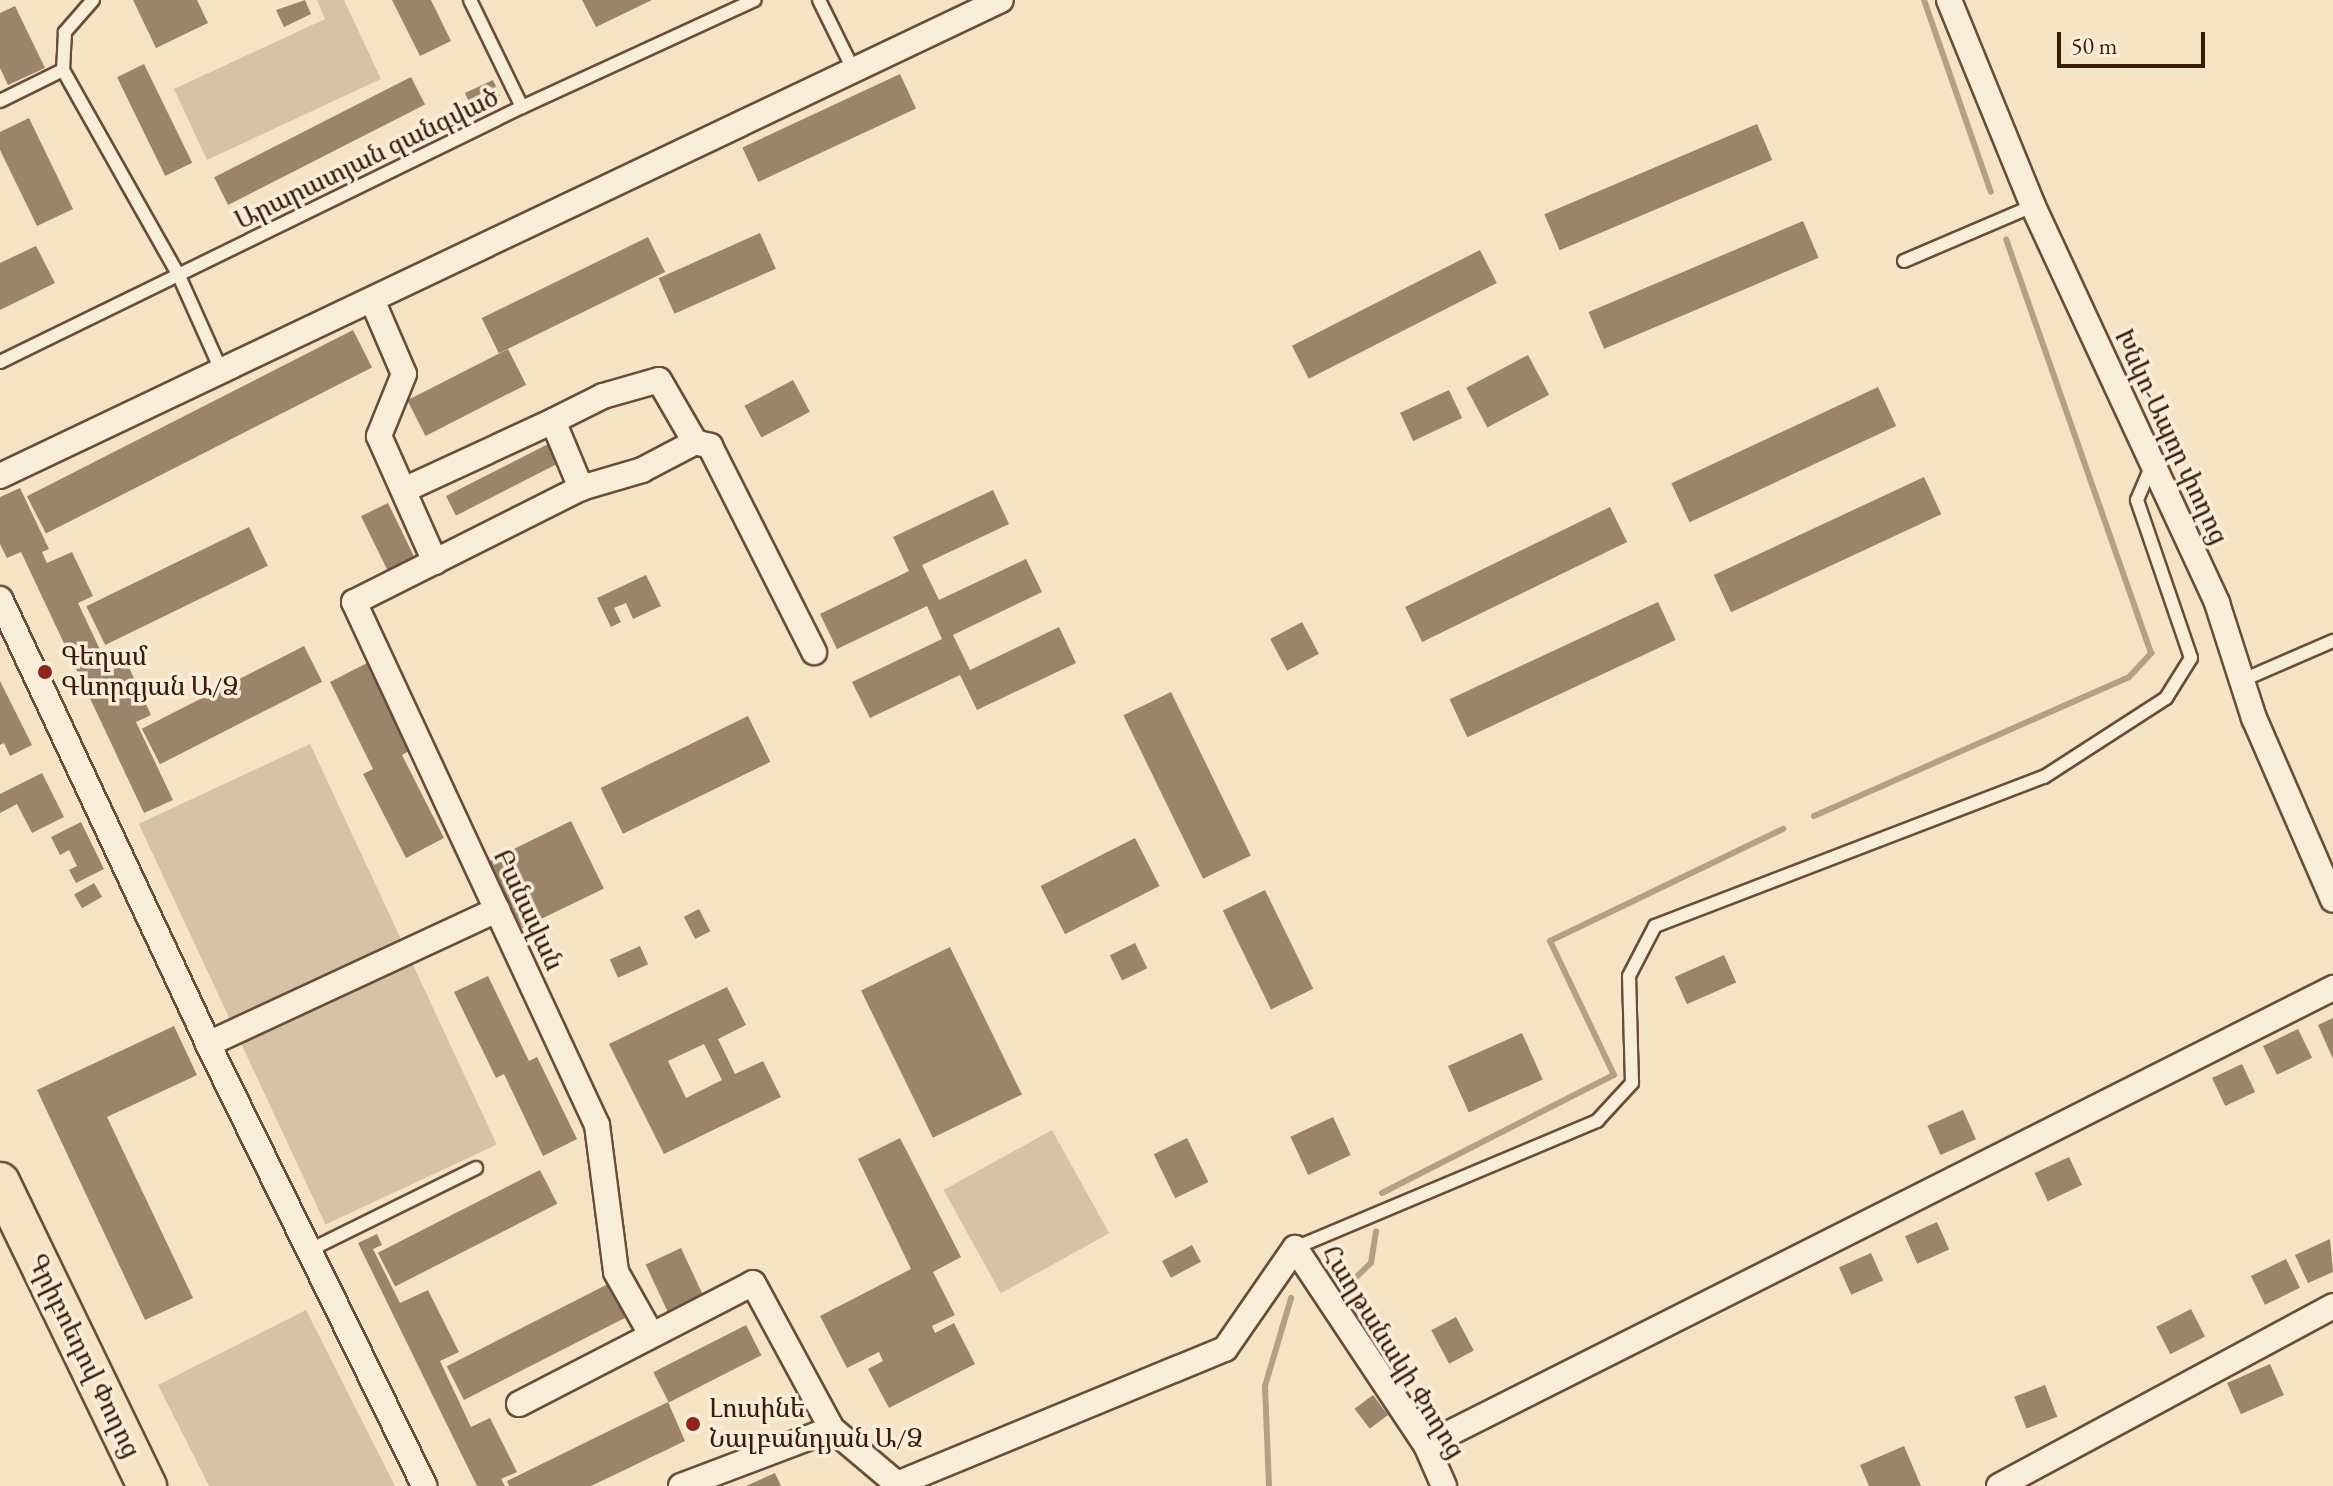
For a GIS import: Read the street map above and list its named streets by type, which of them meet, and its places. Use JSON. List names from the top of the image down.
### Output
{
  "streets": {
    "main road": ["Գրիբոեդով Փողոց"],
    "street": ["Խնկո-Ապոր փողոց", "Բանավան", "Հաղթանակի Փողոց"],
    "lane": ["Արարատյան զանգված"]
  },
  "places": ["Գեղամ Գևորգյան Ա/Ձ", "Լուսինե Նալբանդյան Ա/Ձ"],
  "scale_bar": "50 m"
}
